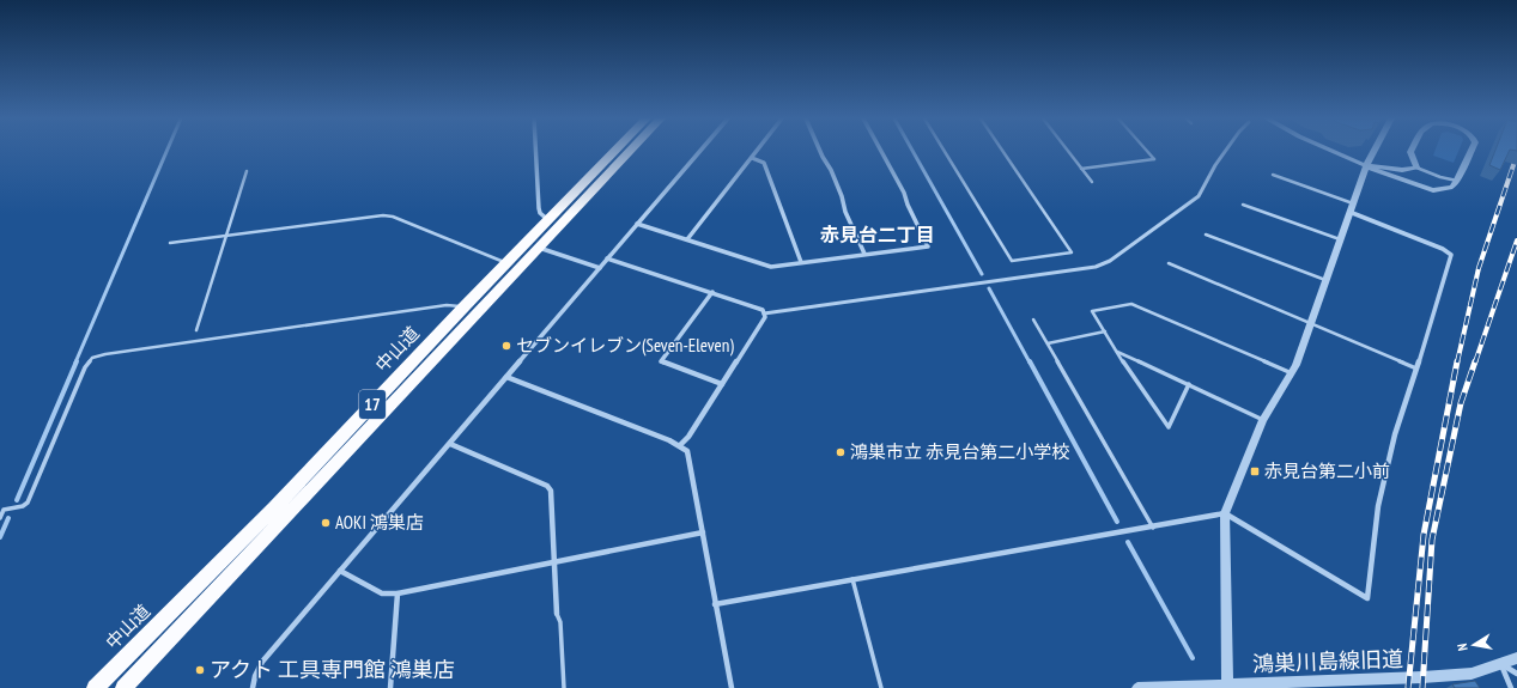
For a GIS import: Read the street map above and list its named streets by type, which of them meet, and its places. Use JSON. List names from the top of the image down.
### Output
{
  "streets": {
    "highway": ["中山道", "17"],
    "street": ["鴻巣川島線旧道"]
  },
  "districts": ["赤見台二丁目"],
  "places": {
    "other": [
      "セブンイレブン(Seven-Eleven)",
      "鴻巣市立 赤見台第二小学校",
      "AOKI 鴻巣店",
      "アクト 工具専門館 鴻巣店"
    ],
    "transit": ["赤見台第二小前"]
  },
  "north": "left"
}
